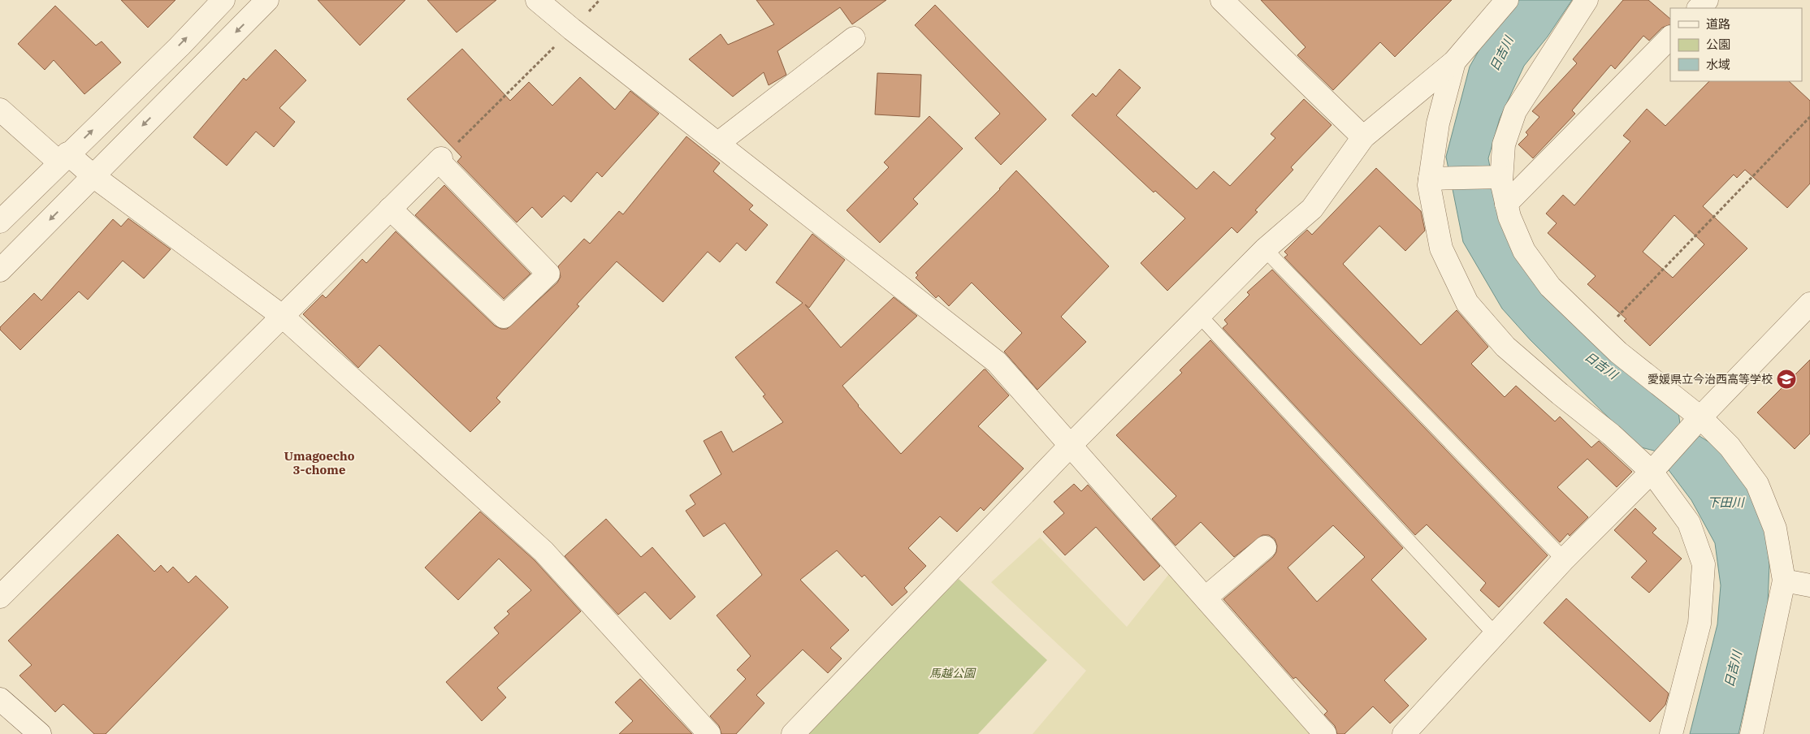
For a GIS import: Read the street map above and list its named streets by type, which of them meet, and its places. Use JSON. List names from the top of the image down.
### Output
{
  "districts": ["Umagoecho 3-chome"],
  "water": ["日吉川", "下田川"],
  "parks": ["馬越公園"],
  "places": {
    "school or university": ["愛媛県立今治西高等学校"]
  },
  "legend": ["道路", "公園", "水域"]
}
